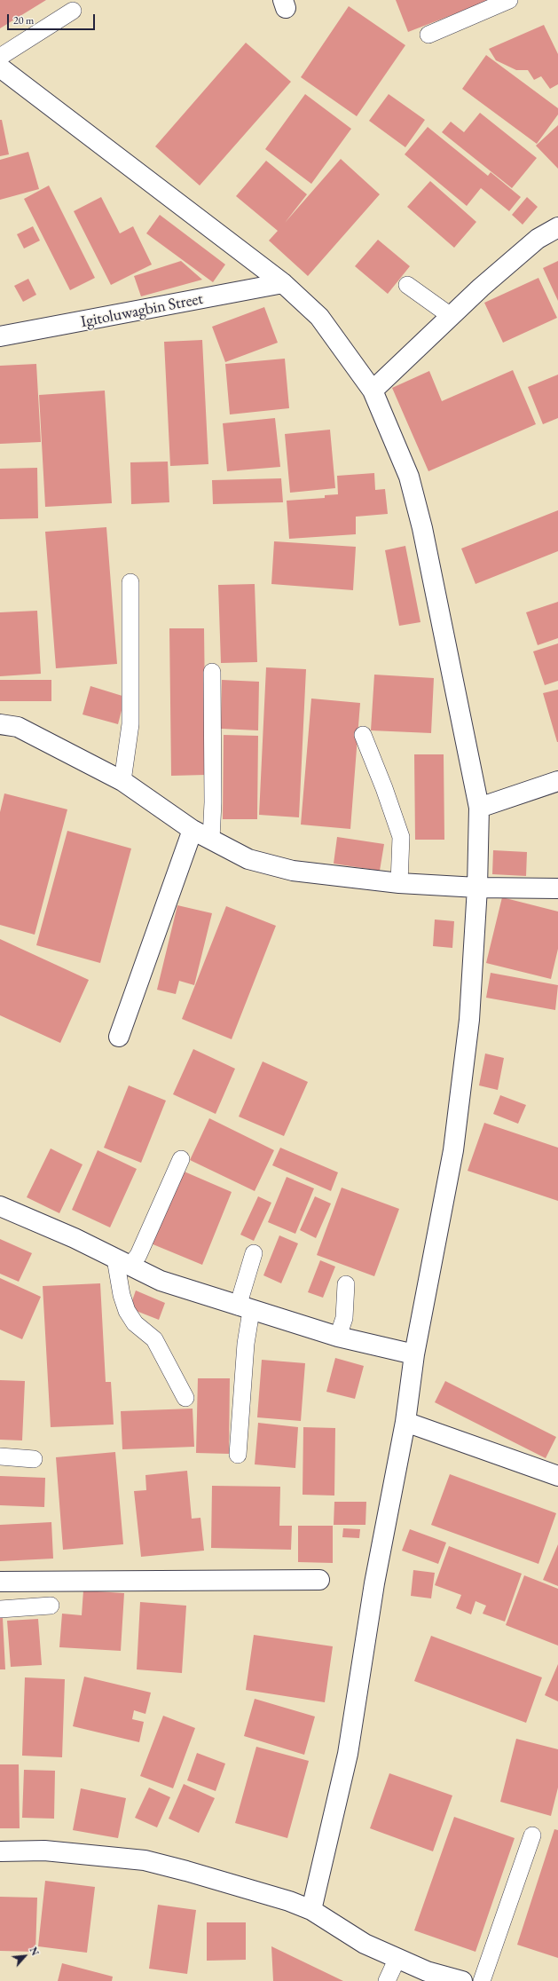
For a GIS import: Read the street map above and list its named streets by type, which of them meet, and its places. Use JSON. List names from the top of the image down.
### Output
{
  "streets": {
    "street": ["Igitoluwagbin Street"]
  },
  "scale_bar": "20 m",
  "north": "top right"
}
